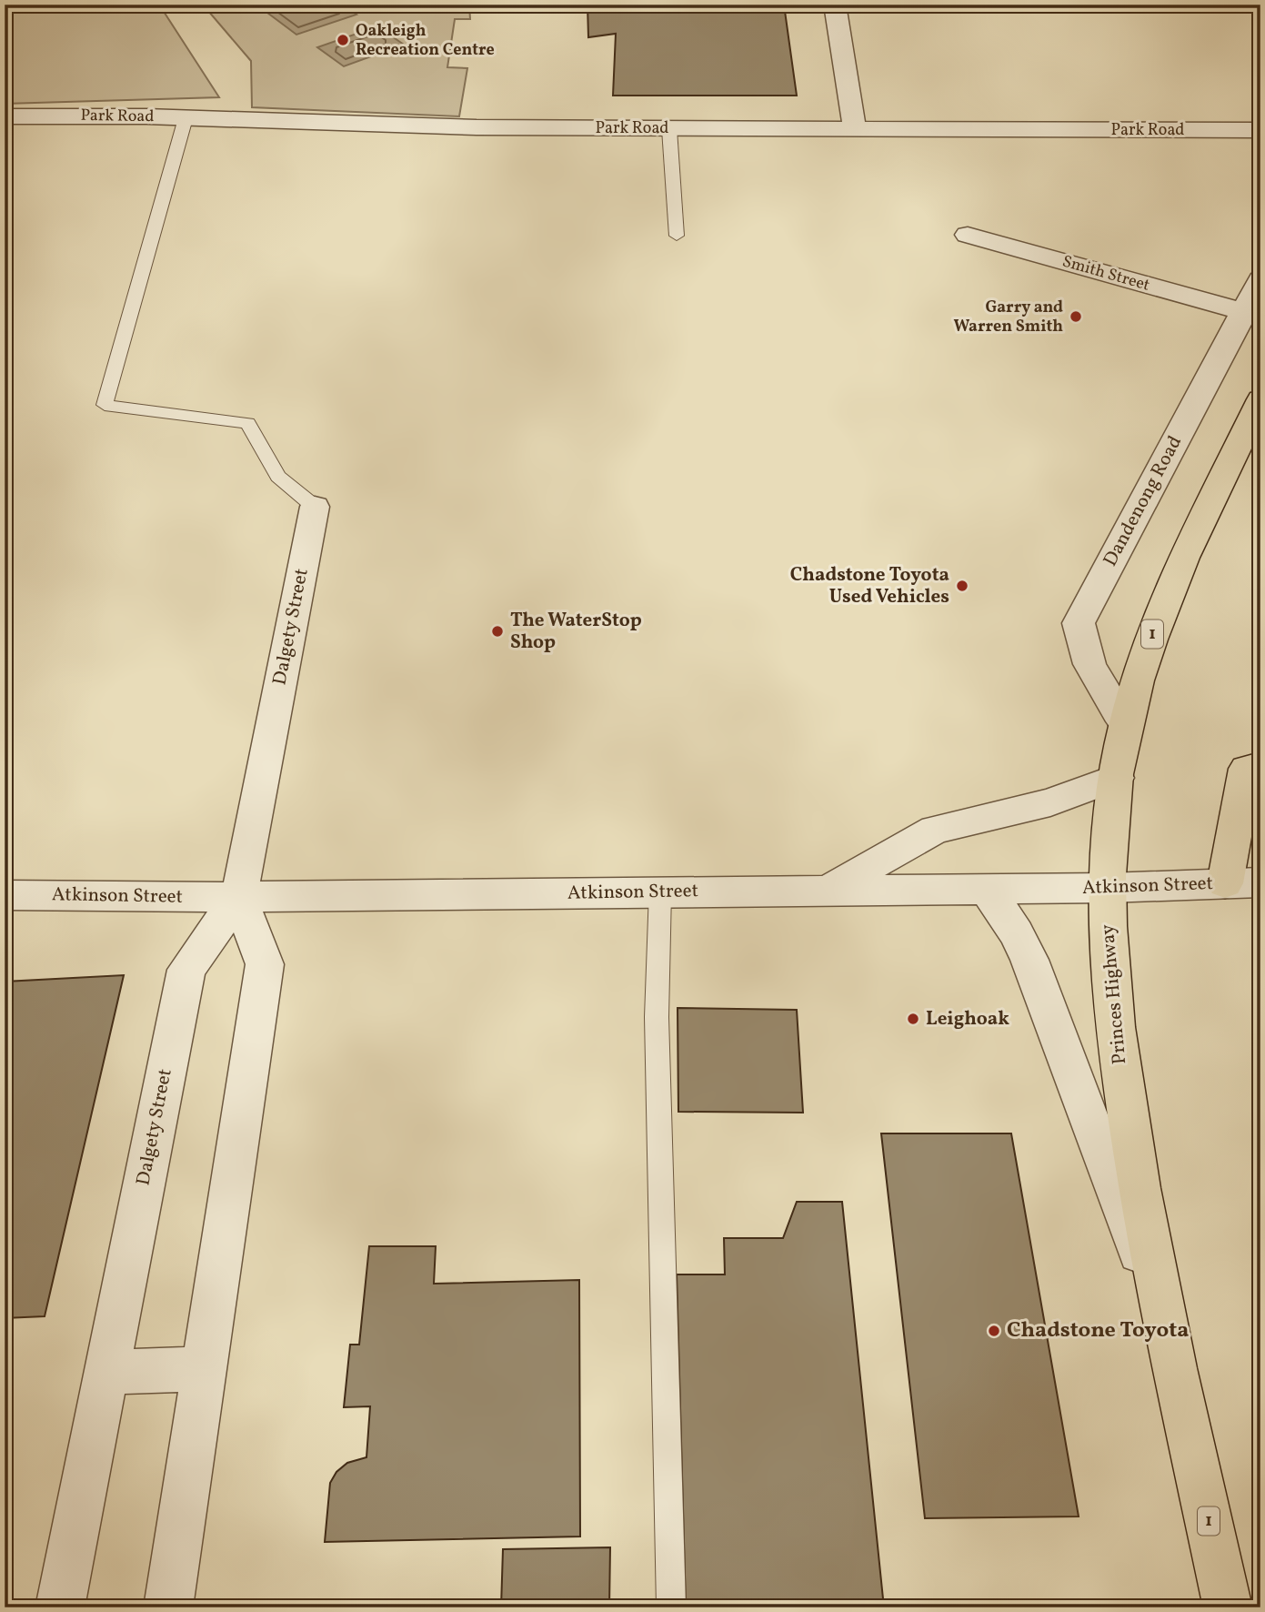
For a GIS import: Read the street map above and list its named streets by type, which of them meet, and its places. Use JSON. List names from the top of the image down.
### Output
{
  "streets": {
    "highway": ["1", "Princes Highway"],
    "street": [
      "Park Road",
      "Smith Street",
      "Dandenong Road",
      "Dalgety Street",
      "Atkinson Street"
    ]
  },
  "crossings": [
    ["Smith Street", "Dandenong Road"],
    ["Dandenong Road", "Princes Highway"],
    ["Dalgety Street", "Atkinson Street"],
    ["Atkinson Street", "Princes Highway"]
  ],
  "places": [
    "Oakleigh Recreation Centre",
    "Garry and Warren Smith",
    "Chadstone Toyota Used Vehicles",
    "The WaterStop Shop",
    "Leighoak",
    "Chadstone Toyota"
  ]
}
